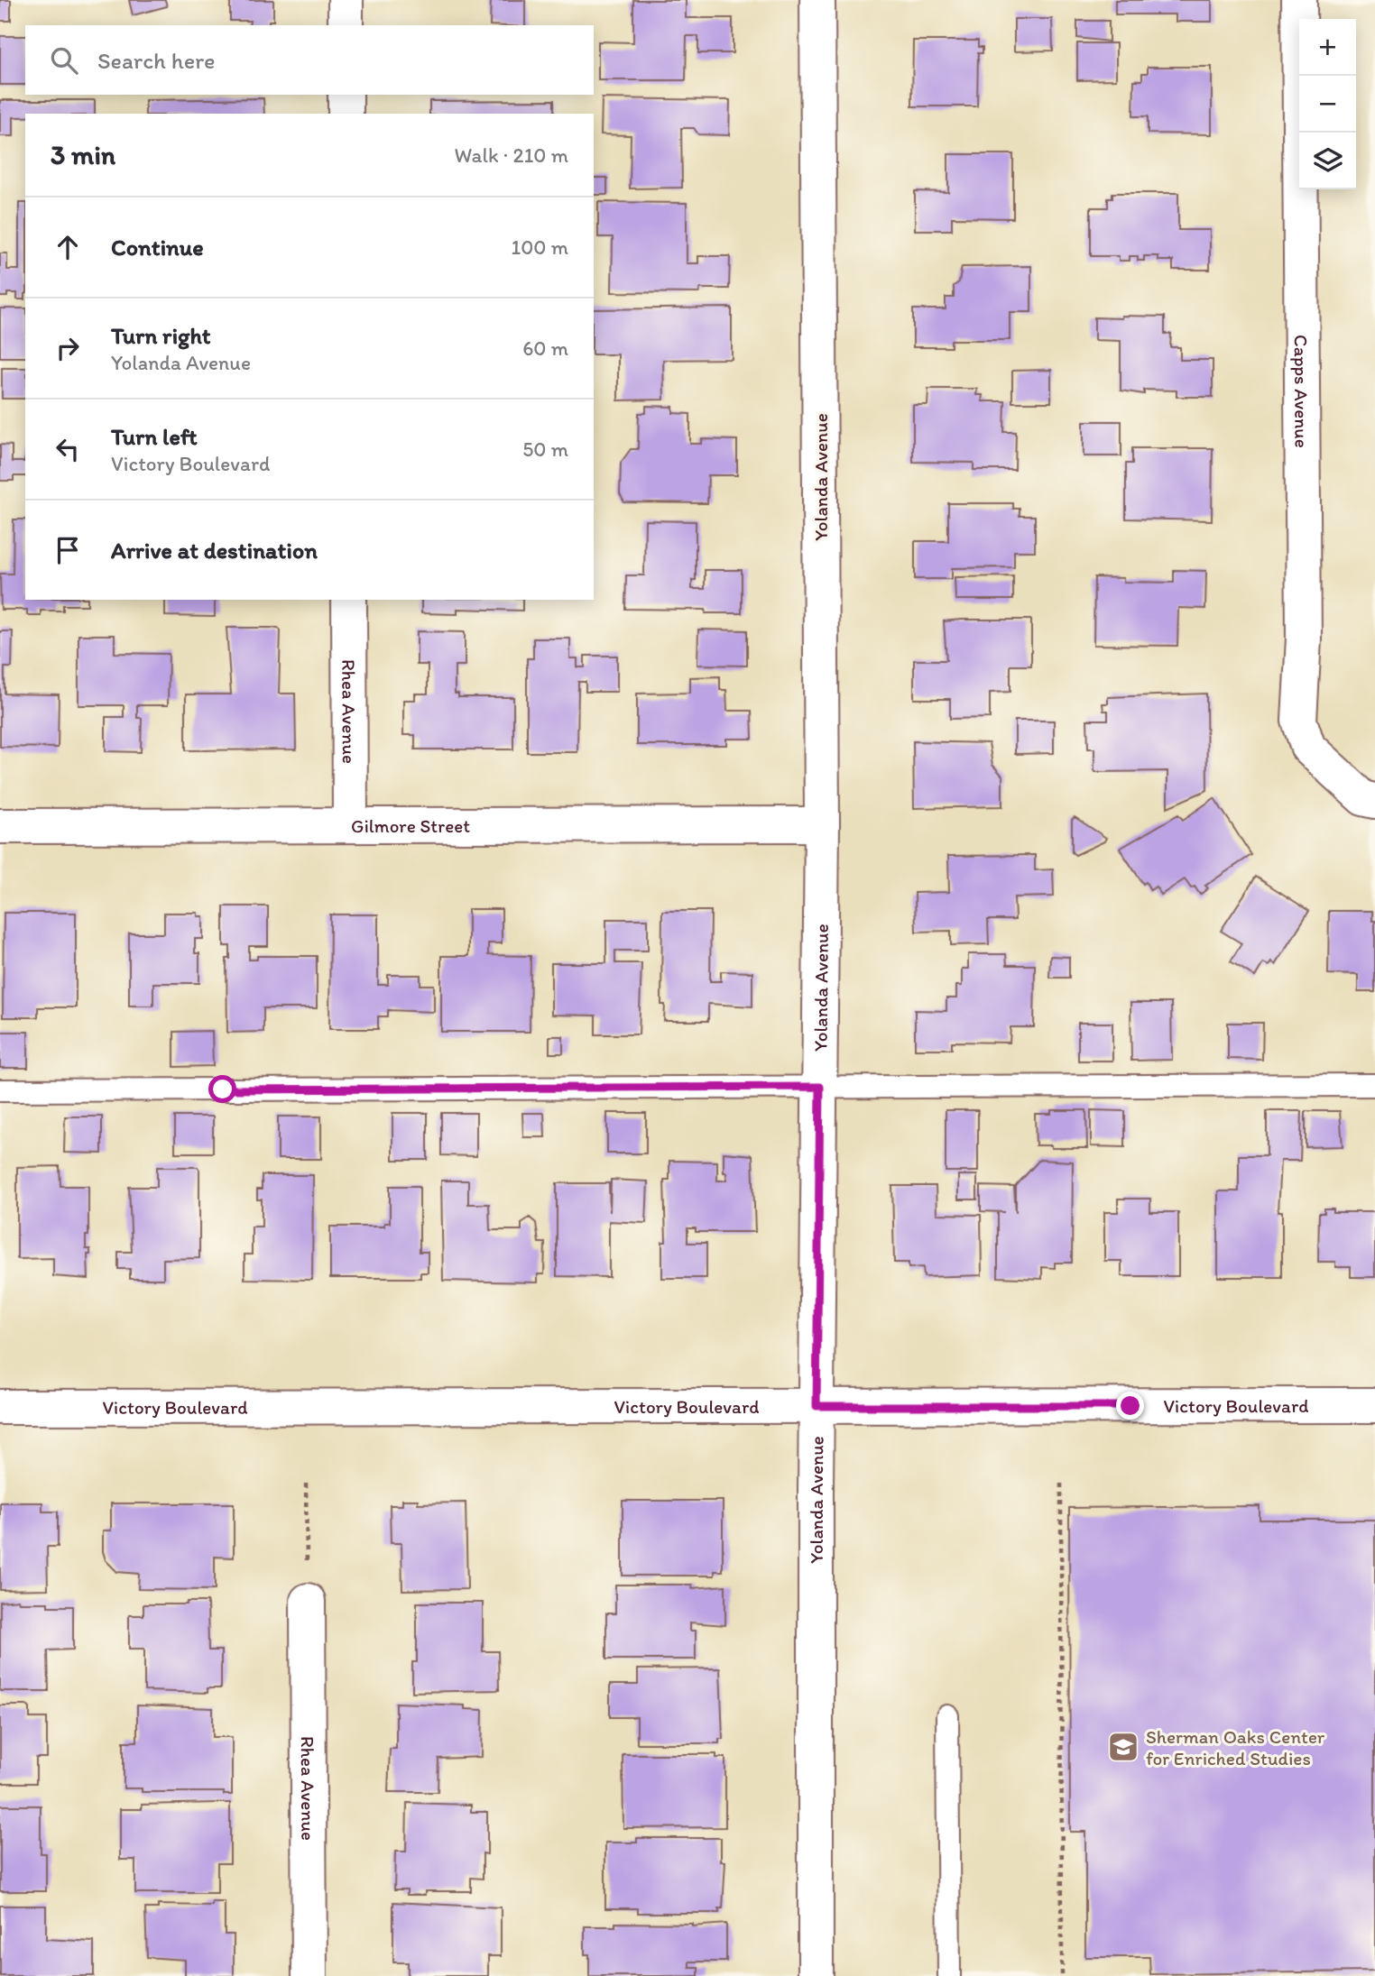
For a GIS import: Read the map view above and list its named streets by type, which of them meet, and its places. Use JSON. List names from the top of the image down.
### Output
{
  "streets": {
    "street": [
      "Capps Avenue",
      "Yolanda Avenue",
      "Rhea Avenue",
      "Gilmore Street",
      "Victory Boulevard"
    ]
  },
  "crossings": [
    ["Yolanda Avenue", "Gilmore Street"],
    ["Yolanda Avenue", "Victory Boulevard"],
    ["Rhea Avenue", "Gilmore Street"]
  ],
  "places": {
    "school or university": ["Sherman Oaks Center for Enriched Studies"]
  },
  "page": {
    "map_buttons": ["+", "−"],
    "search": "Search here",
    "heading": ["3 min", "Walk · 210 m"],
    "list": [
      ["Continue", "100 m"],
      ["Turn right", "Yolanda Avenue", "60 m"],
      ["Turn left", "Victory Boulevard", "50 m"],
      "Arrive at destination"
    ]
  }
}
